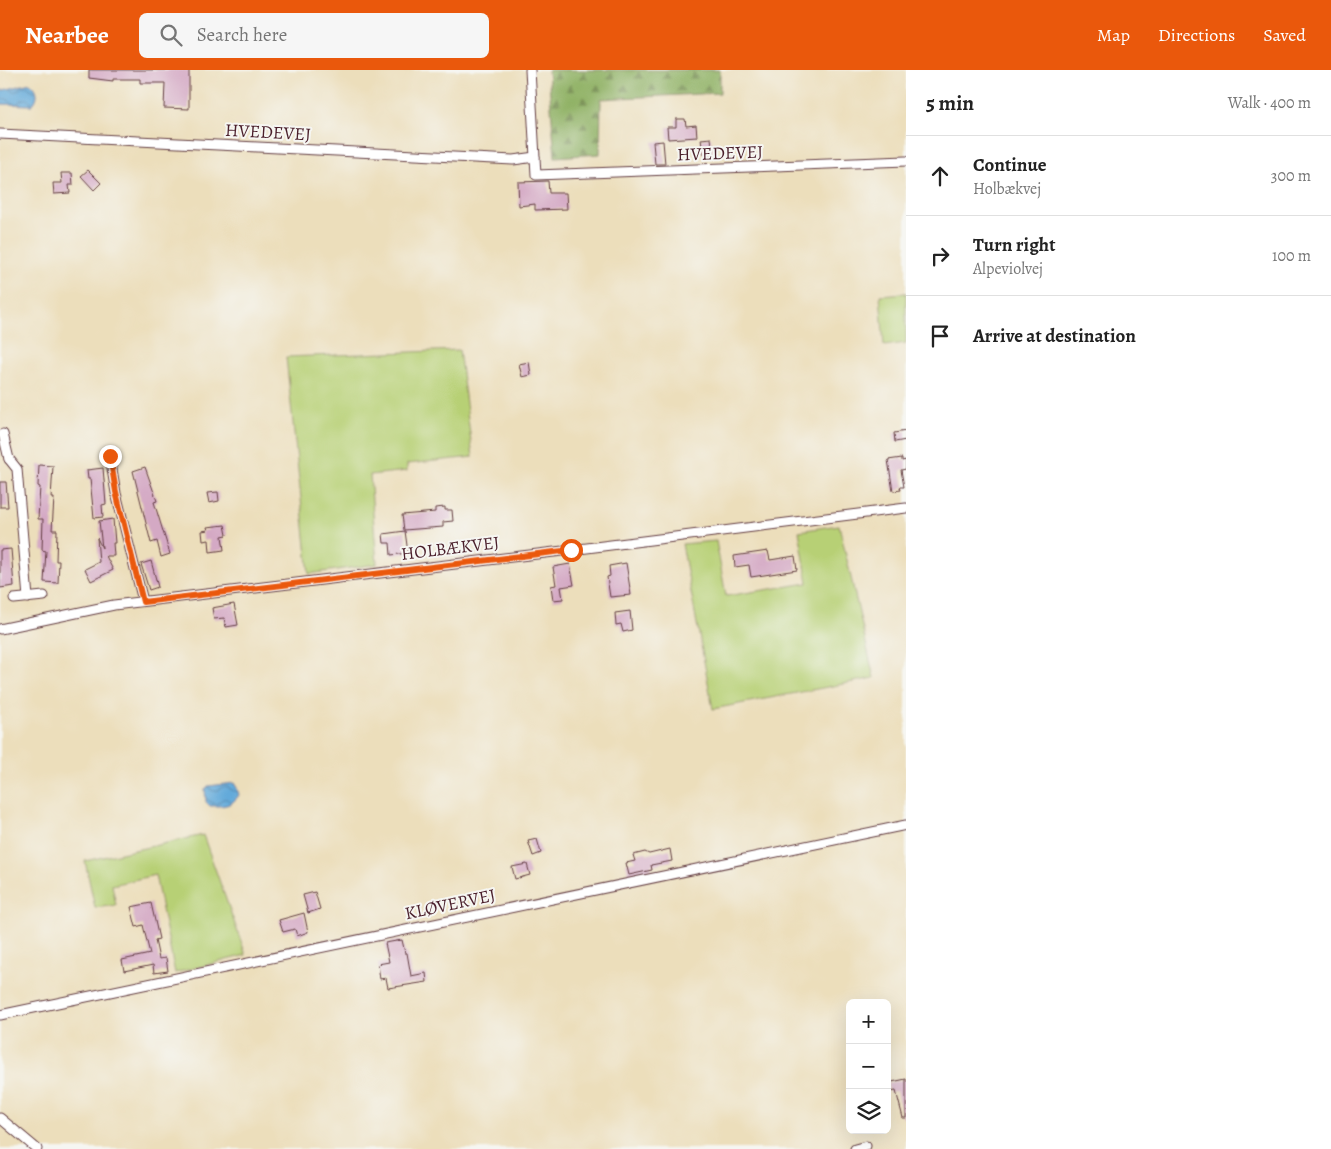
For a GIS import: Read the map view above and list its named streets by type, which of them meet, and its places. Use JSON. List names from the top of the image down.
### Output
{
  "streets": {
    "street": ["HVEDEVEJ", "HOLBÆKVEJ", "KLØVERVEJ"]
  },
  "page": {
    "header": "Nearbee",
    "search": "Search here",
    "nav": ["Map", "Directions", "Saved"],
    "heading": ["5 min", "Walk · 400 m"],
    "list": [
      ["Continue", "Holbækvej", "300 m"],
      ["Turn right", "Alpeviolvej", "100 m"],
      "Arrive at destination"
    ],
    "map_buttons": ["+", "−"]
  }
}
